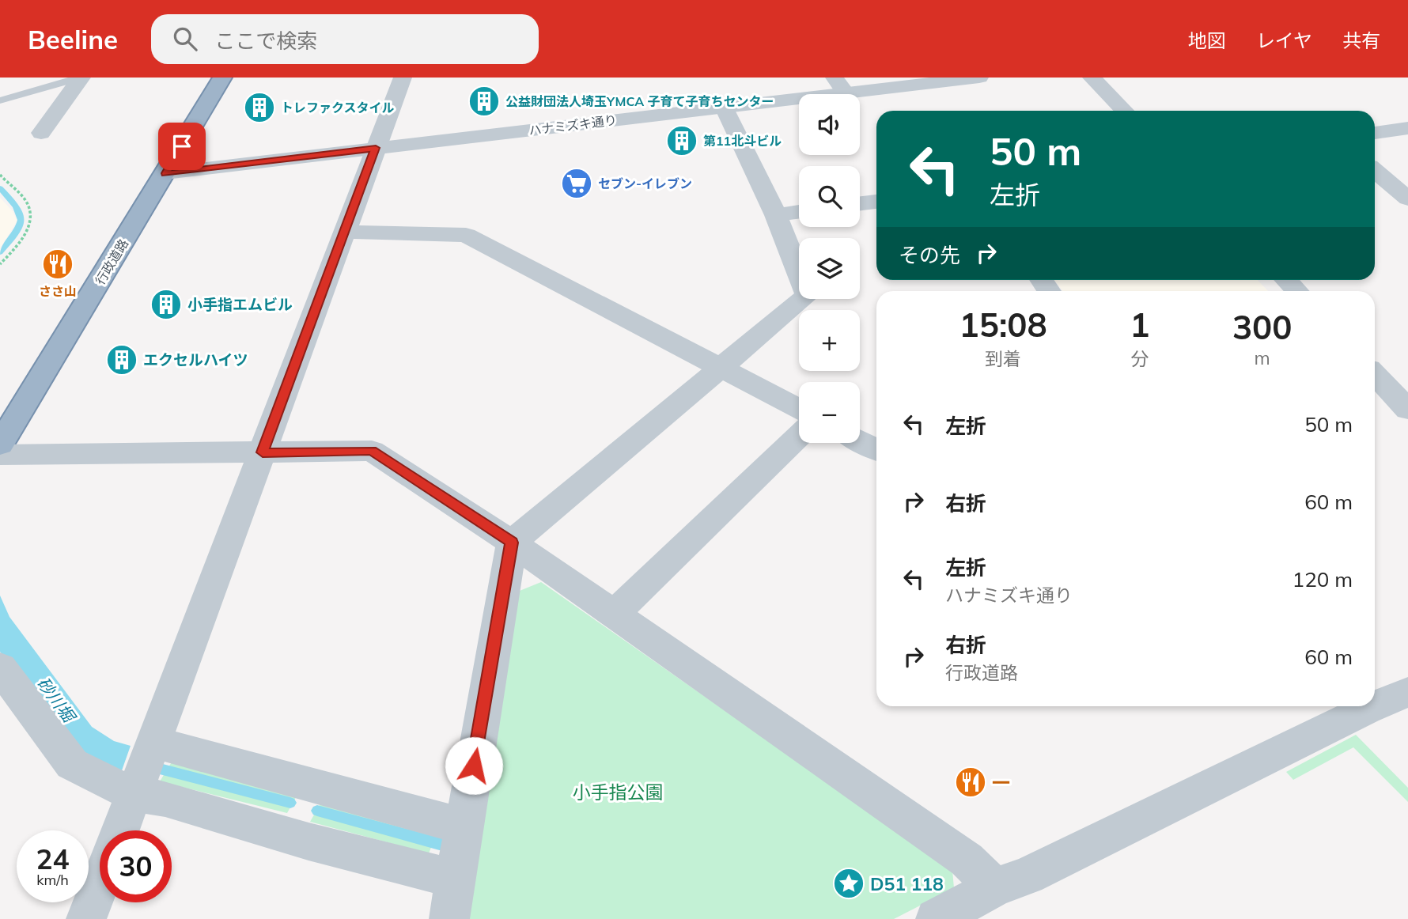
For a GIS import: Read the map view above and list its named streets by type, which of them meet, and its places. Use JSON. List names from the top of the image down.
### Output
{
  "streets": {
    "highway": ["行政道路"],
    "street": ["ハナミズキ通り"]
  },
  "crossings": [
    ["ハナミズキ通り", "行政道路"]
  ],
  "water": ["砂川堀"],
  "parks": ["小手指公園"],
  "places": {
    "building": [
      "公益財団法人埼玉YMCA 子育て子育ちセンター",
      "トレファクスタイル",
      "第11北斗ビル",
      "小手指エムビル",
      "エクセルハイツ"
    ],
    "supermarket": ["セブン-イレブン"],
    "restaurant": ["ささ山", "一"],
    "place": ["D51 118"]
  },
  "page": {
    "header": "Beeline",
    "search": "ここで検索",
    "nav": ["地図", "レイヤ", "共有"],
    "map_buttons": ["+", "−"],
    "turn": ["50 m", "左折"],
    "then": "その先",
    "eta": [
      "15:08",
      "到着",
      "1",
      "分",
      "300",
      "m"
    ],
    "list": [
      {
        "name": "左折",
        "value": "50 m"
      },
      {
        "name": "右折",
        "value": "60 m"
      },
      {
        "name": "左折",
        "note": "ハナミズキ通り",
        "value": "120 m"
      },
      {
        "name": "右折",
        "note": "行政道路",
        "value": "60 m"
      }
    ],
    "speed": "24 km/h",
    "limit": "30"
  }
}
